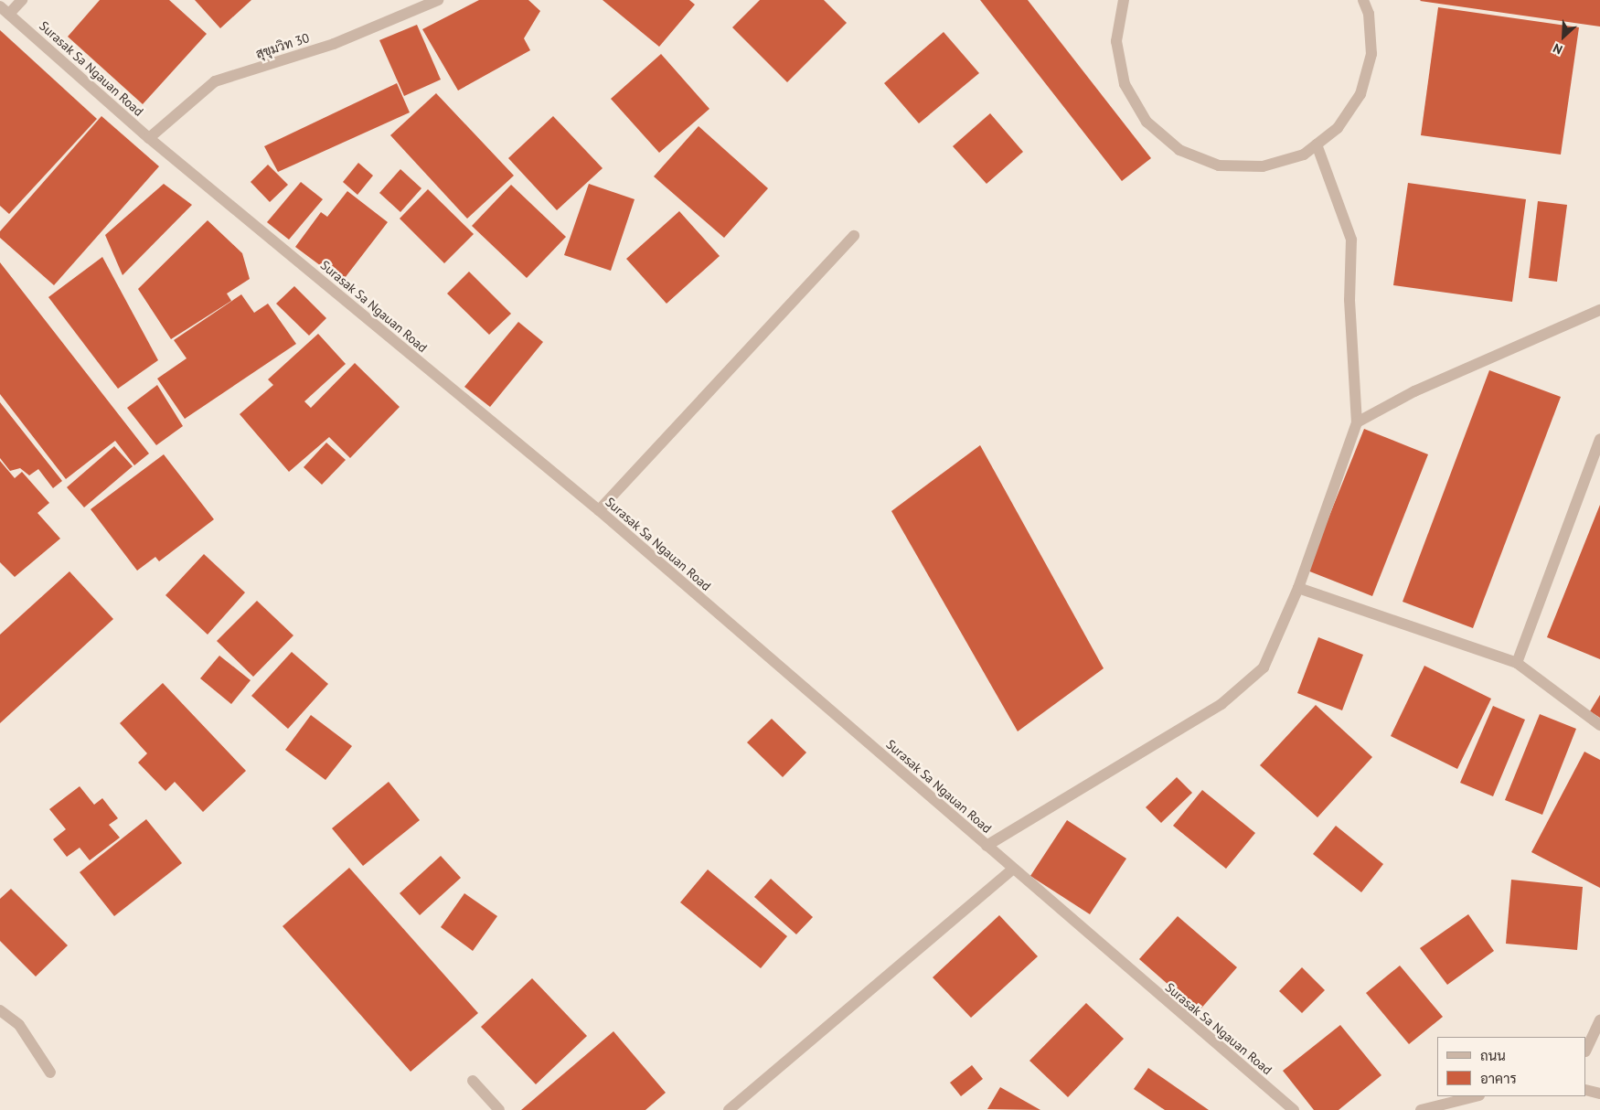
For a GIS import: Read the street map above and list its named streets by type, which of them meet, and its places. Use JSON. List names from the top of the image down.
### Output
{
  "streets": {
    "street": ["สุขุมวิท 30", "Surasak Sa Ngauan Road"]
  },
  "crossings": [
    ["สุขุมวิท 30", "Surasak Sa Ngauan Road"]
  ],
  "legend": ["ถนน", "อาคาร"],
  "north": "bottom left"
}
